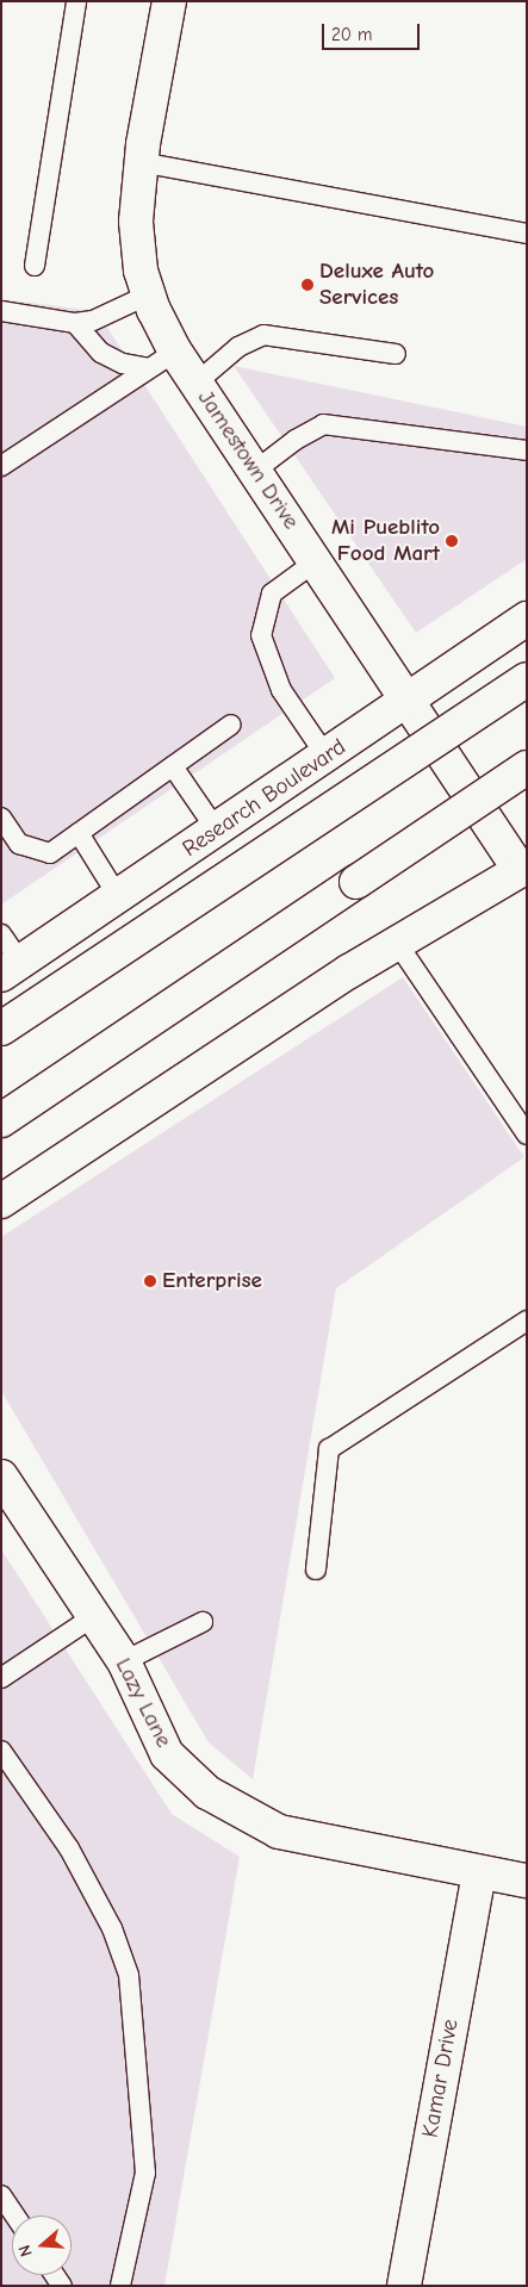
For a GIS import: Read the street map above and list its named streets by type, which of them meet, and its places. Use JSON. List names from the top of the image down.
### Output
{
  "streets": {
    "main road": [
      "Jamestown Drive",
      "Research Boulevard",
      "Lazy Lane",
      "Kamar Drive"
    ]
  },
  "crossings": [
    ["Jamestown Drive", "Research Boulevard"],
    ["Lazy Lane", "Kamar Drive"]
  ],
  "places": ["Deluxe Auto Services", "Mi Pueblito Food Mart", "Enterprise"],
  "scale_bar": "20 m",
  "north": "left"
}
